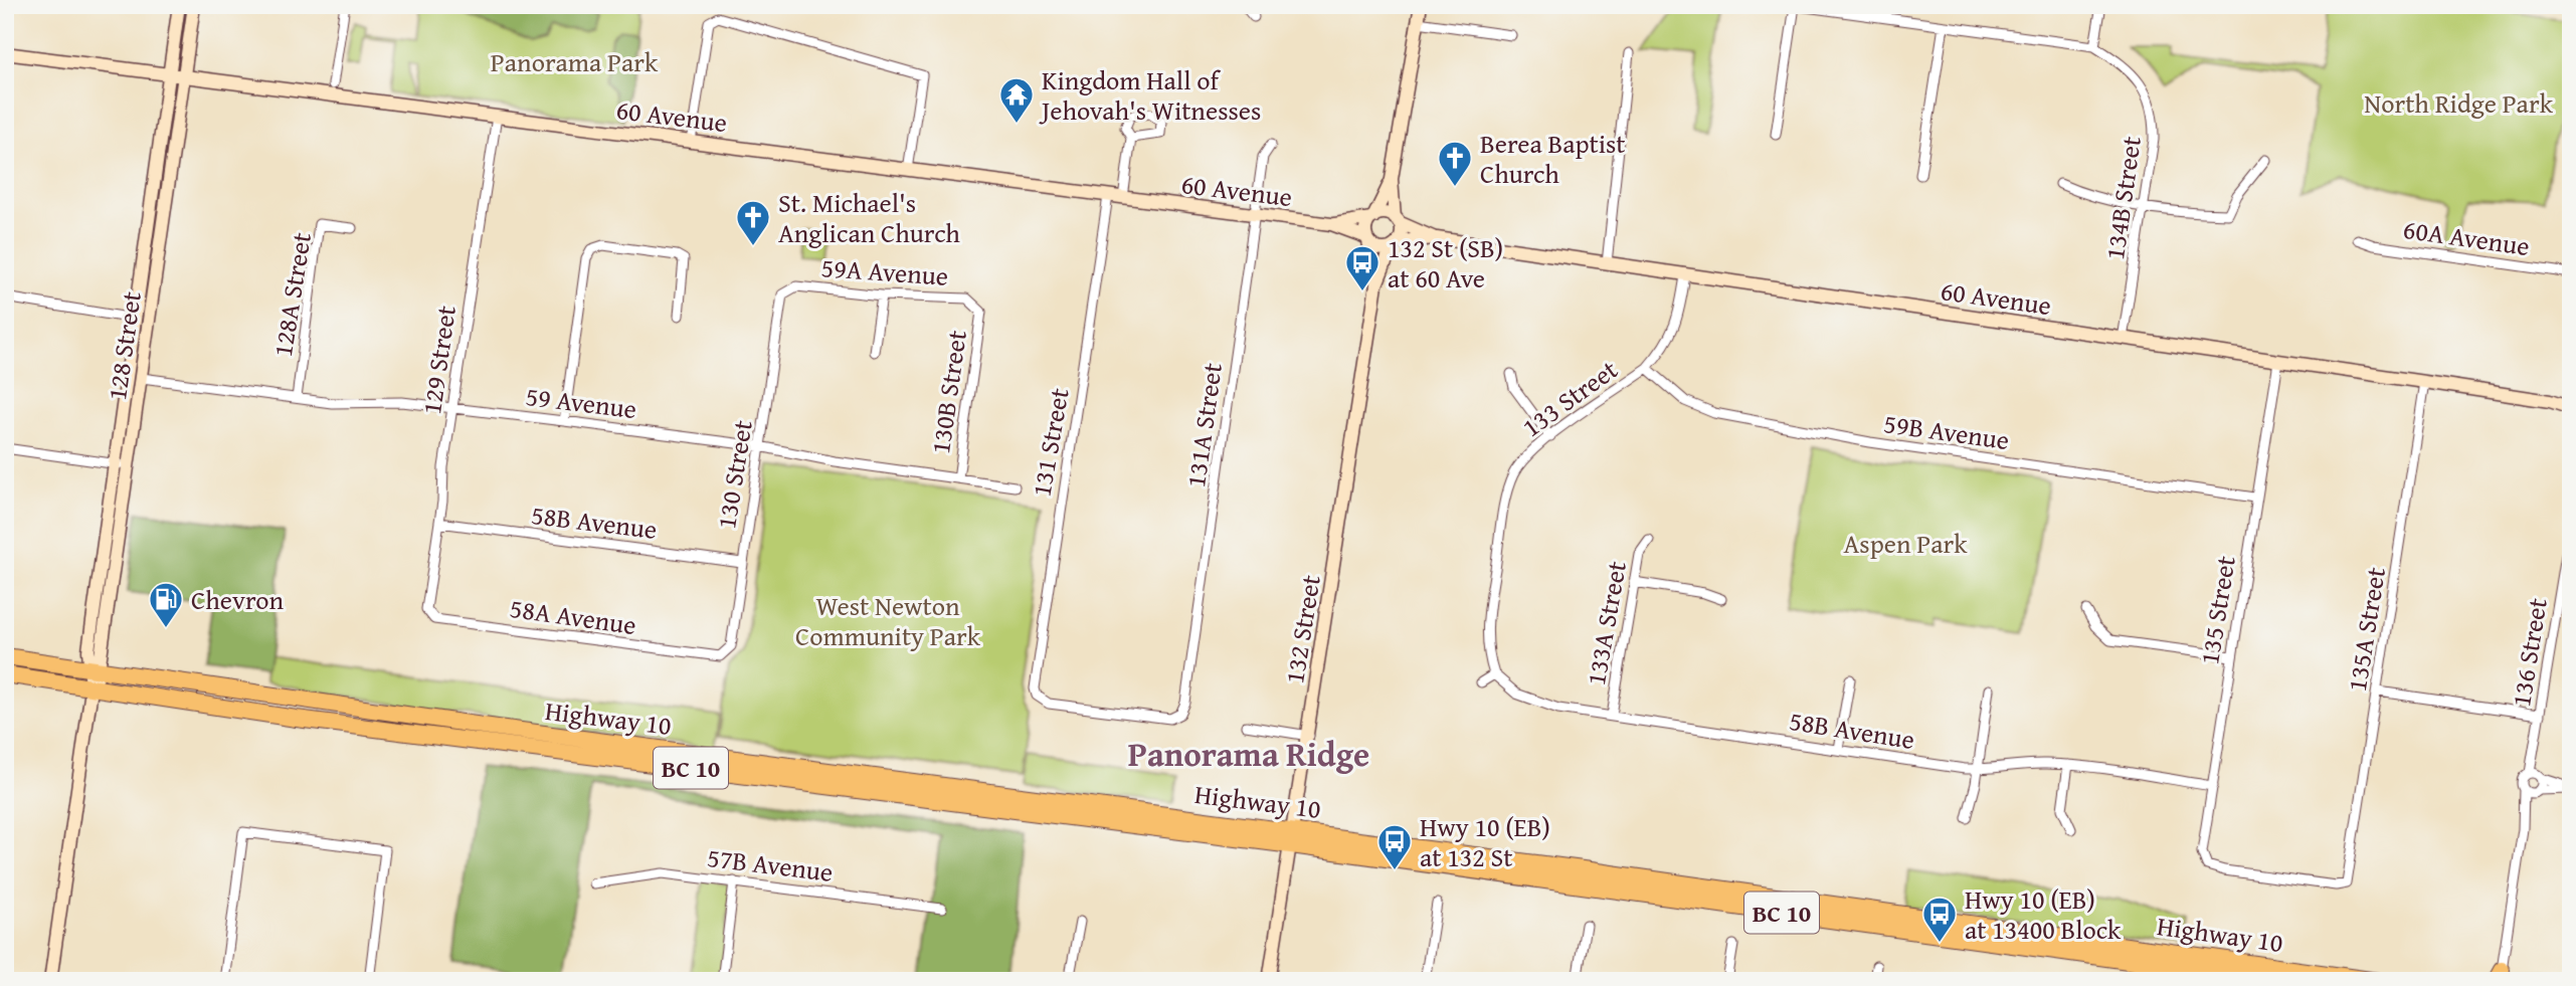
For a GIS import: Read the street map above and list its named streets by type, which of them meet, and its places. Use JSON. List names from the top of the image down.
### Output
{
  "streets": {
    "highway": ["Highway 10", "BC 10"],
    "street": [
      "60 Avenue",
      "134B Street",
      "60A Avenue",
      "59A Avenue",
      "128A Street",
      "128 Street",
      "129 Street",
      "130B Street",
      "133 Street",
      "59 Avenue",
      "131A Street",
      "59B Avenue",
      "131 Street",
      "130 Street",
      "58B Avenue",
      "135 Street",
      "58A Avenue",
      "133A Street",
      "132 Street",
      "135A Street",
      "136 Street",
      "57B Avenue"
    ]
  },
  "crossings": [
    ["60 Avenue", "134B Street"],
    ["60 Avenue", "128 Street"],
    ["60 Avenue", "129 Street"],
    ["60 Avenue", "133 Street"],
    ["60 Avenue", "131A Street"],
    ["60 Avenue", "131 Street"],
    ["60 Avenue", "135 Street"],
    ["60 Avenue", "132 Street"],
    ["60 Avenue", "135A Street"],
    ["59A Avenue", "130B Street"],
    ["59A Avenue", "130 Street"],
    ["128A Street", "59 Avenue"],
    ["128 Street", "59 Avenue"],
    ["128 Street", "Highway 10"],
    ["129 Street", "59 Avenue"],
    ["129 Street", "58B Avenue"],
    ["129 Street", "58A Avenue"],
    ["130B Street", "59 Avenue"],
    ["133 Street", "59B Avenue"],
    ["133 Street", "58B Avenue"],
    ["59 Avenue", "130 Street"],
    ["131A Street", "131 Street"],
    ["59B Avenue", "135 Street"],
    ["130 Street", "58B Avenue"],
    ["130 Street", "58A Avenue"],
    ["58B Avenue", "135 Street"],
    ["58B Avenue", "133A Street"],
    ["135 Street", "135A Street"],
    ["132 Street", "Highway 10"]
  ],
  "districts": ["Panorama Ridge"],
  "parks": [
    "Panorama Park",
    "North Ridge Park",
    "Aspen Park",
    "West Newton Community Park"
  ],
  "places": {
    "temple": ["Kingdom Hall of Jehovah's Witnesses"],
    "church": ["Berea Baptist Church", "St. Michael's Anglican Church"],
    "bus stop": ["132 St (SB) at 60 Ave", "Hwy 10 (EB) at 132 St", "Hwy 10 (EB) at 13400 Block"],
    "fuel station": ["Chevron"]
  }
}
